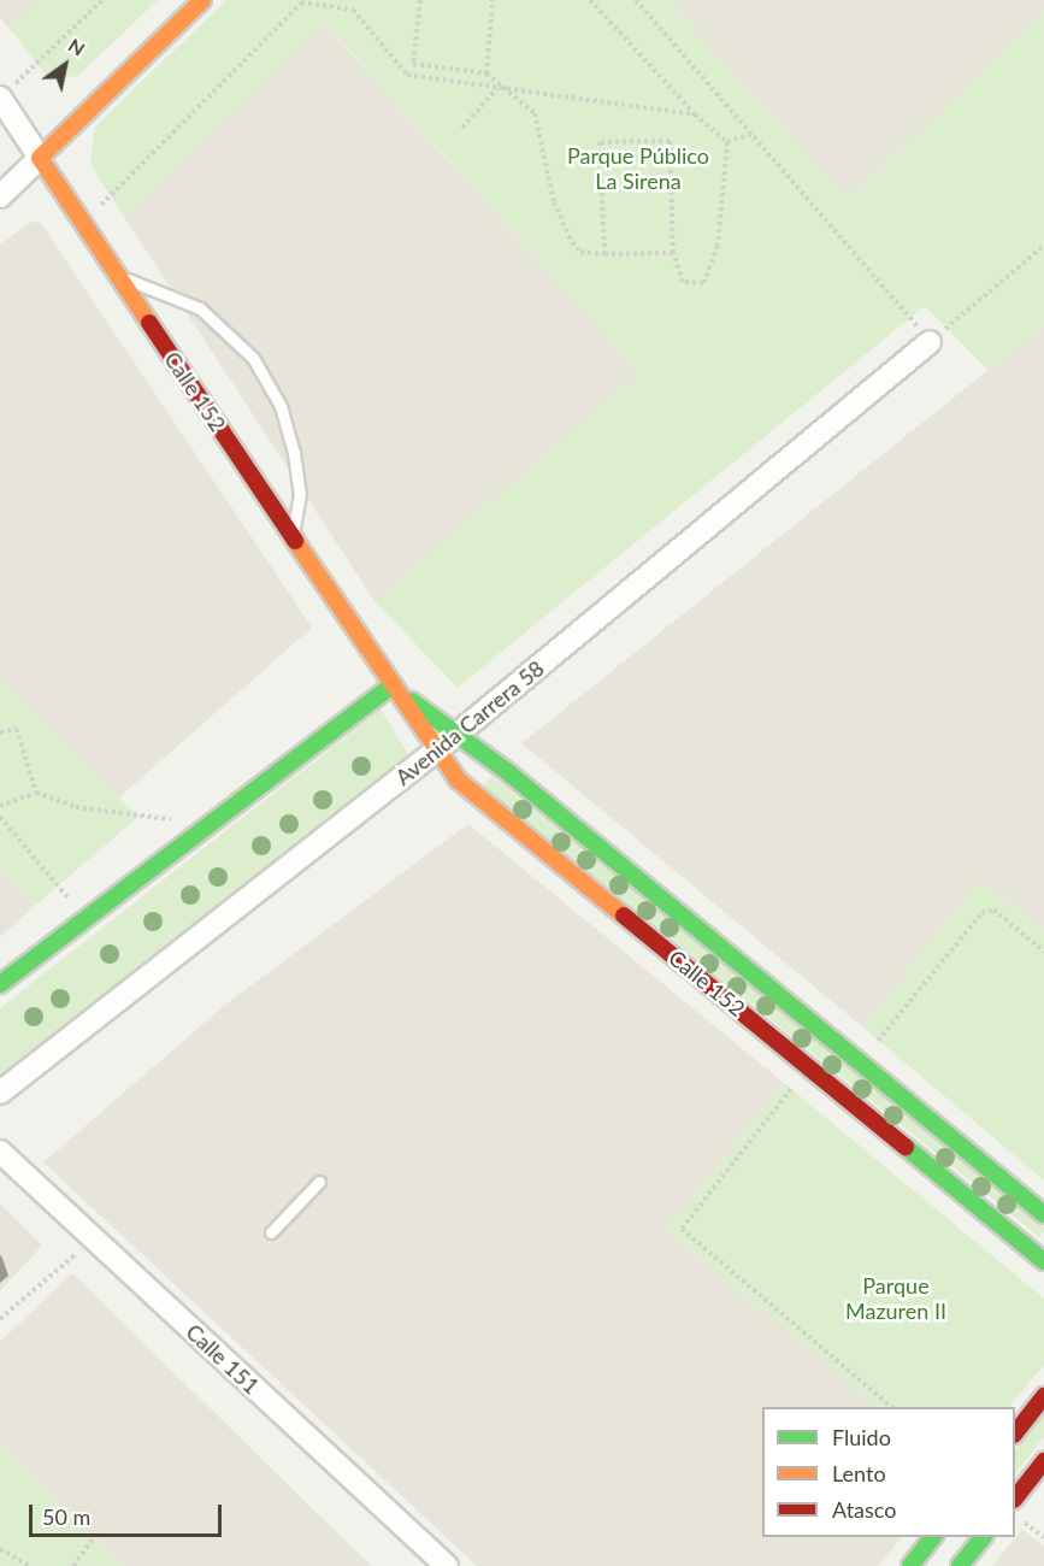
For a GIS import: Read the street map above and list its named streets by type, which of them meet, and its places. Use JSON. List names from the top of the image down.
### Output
{
  "streets": {
    "street": ["Calle 152", "Avenida Carrera 58", "Calle 151"]
  },
  "crossings": [
    ["Calle 152", "Avenida Carrera 58"]
  ],
  "parks": ["Parque Público La Sirena", "Parque Mazuren II"],
  "legend": ["Fluido", "Lento", "Atasco"],
  "scale_bar": "50 m",
  "north": "top right"
}
